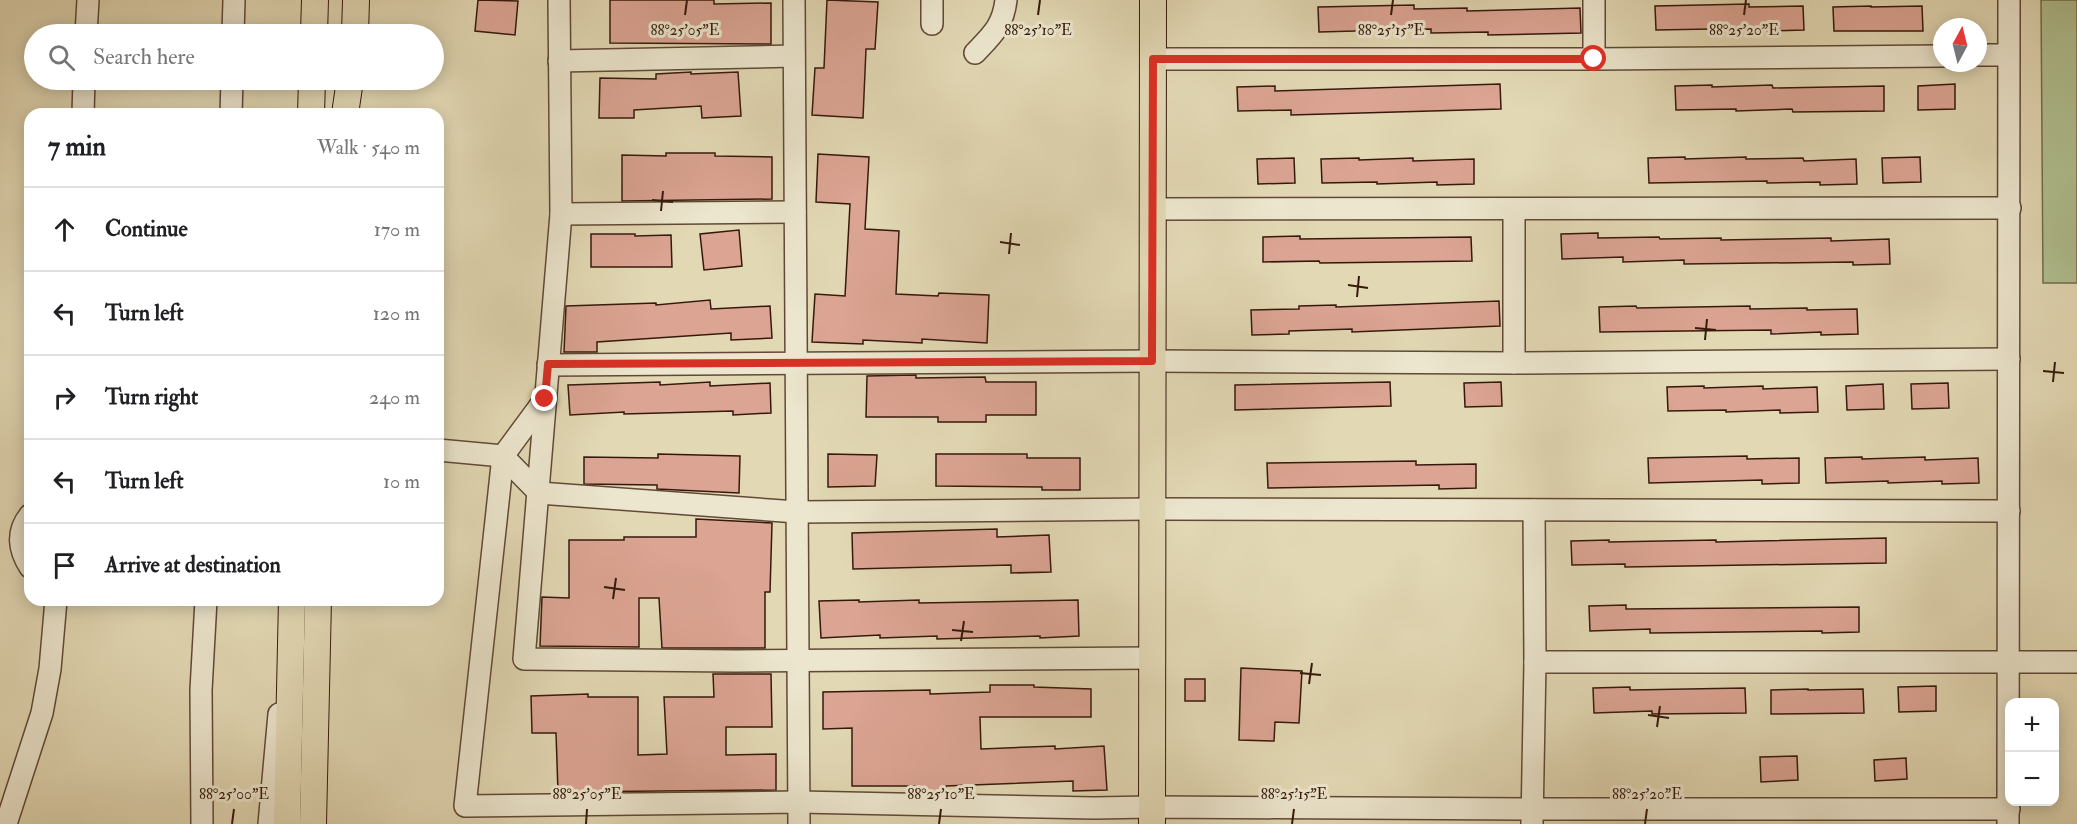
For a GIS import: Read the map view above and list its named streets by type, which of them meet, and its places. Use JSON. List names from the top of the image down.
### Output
{
  "north": "top",
  "page": {
    "search": "Search here",
    "heading": ["7 min", "Walk · 540 m"],
    "list": [
      ["Continue", "170 m"],
      ["Turn left", "120 m"],
      ["Turn right", "240 m"],
      ["Turn left", "10 m"],
      "Arrive at destination"
    ],
    "map_buttons": ["+", "−"]
  },
  "coordinates": [
    "88°25'05\"E",
    "88°25'10\"E",
    "88°25'15\"E",
    "88°25'20\"E",
    "88°25'00\"E"
  ]
}
